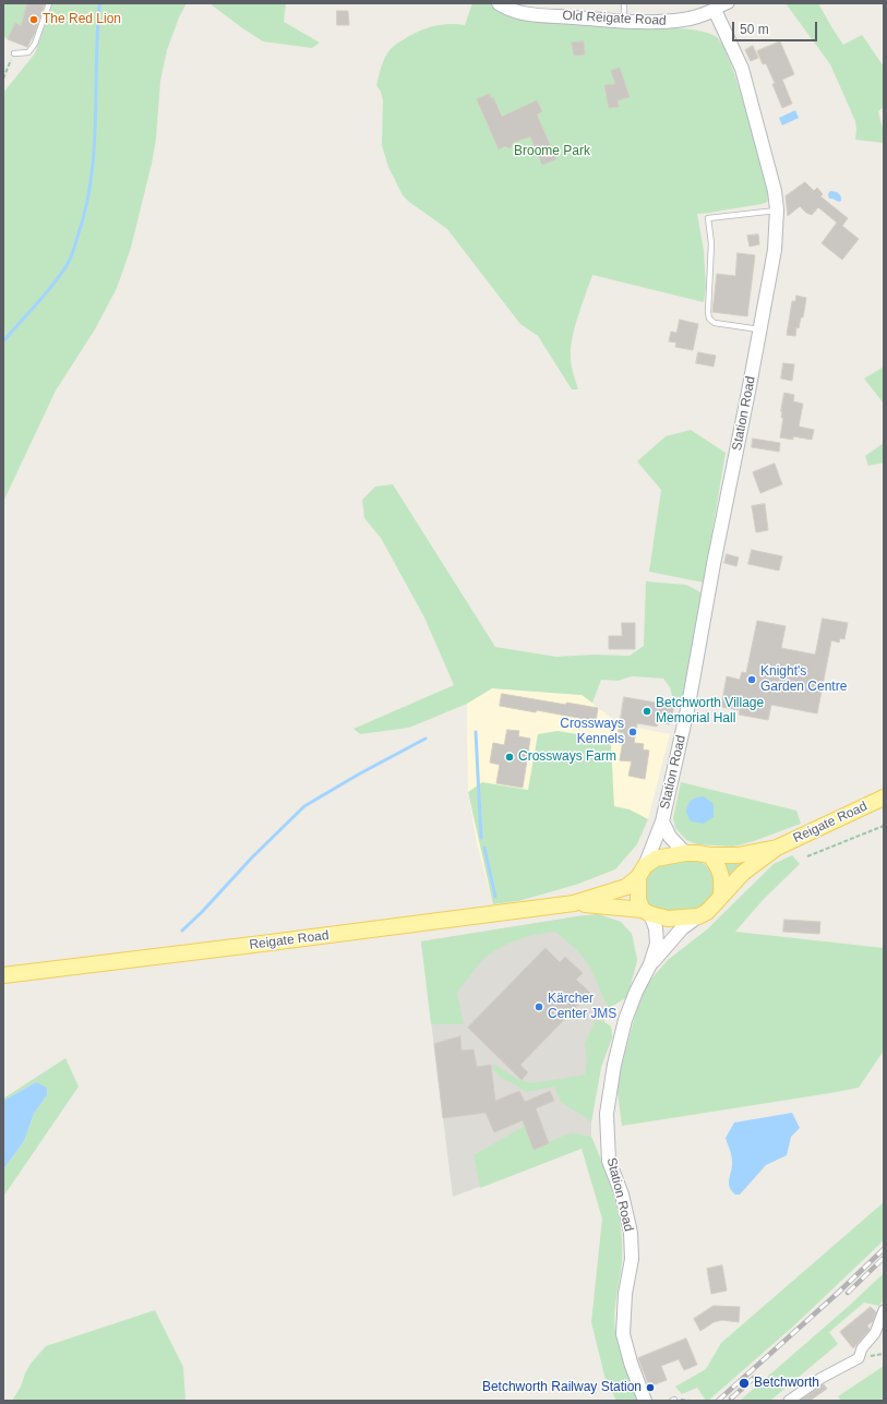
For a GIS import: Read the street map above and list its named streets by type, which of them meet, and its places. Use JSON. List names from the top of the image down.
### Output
{
  "streets": {
    "main road": ["Reigate Road"],
    "street": ["Old Reigate Road", "Station Road"]
  },
  "crossings": [
    ["Old Reigate Road", "Station Road"],
    ["Station Road", "Reigate Road"]
  ],
  "parks": ["Broome Park"],
  "places": [
    "The Red Lion",
    "Knight's Garden Centre",
    "Betchworth Village Memorial Hall",
    "Crossways Kennels",
    "Crossways Farm",
    "Kärcher Center JMS",
    "Betchworth",
    "Betchworth Railway Station"
  ],
  "scale_bar": "50 m"
}
